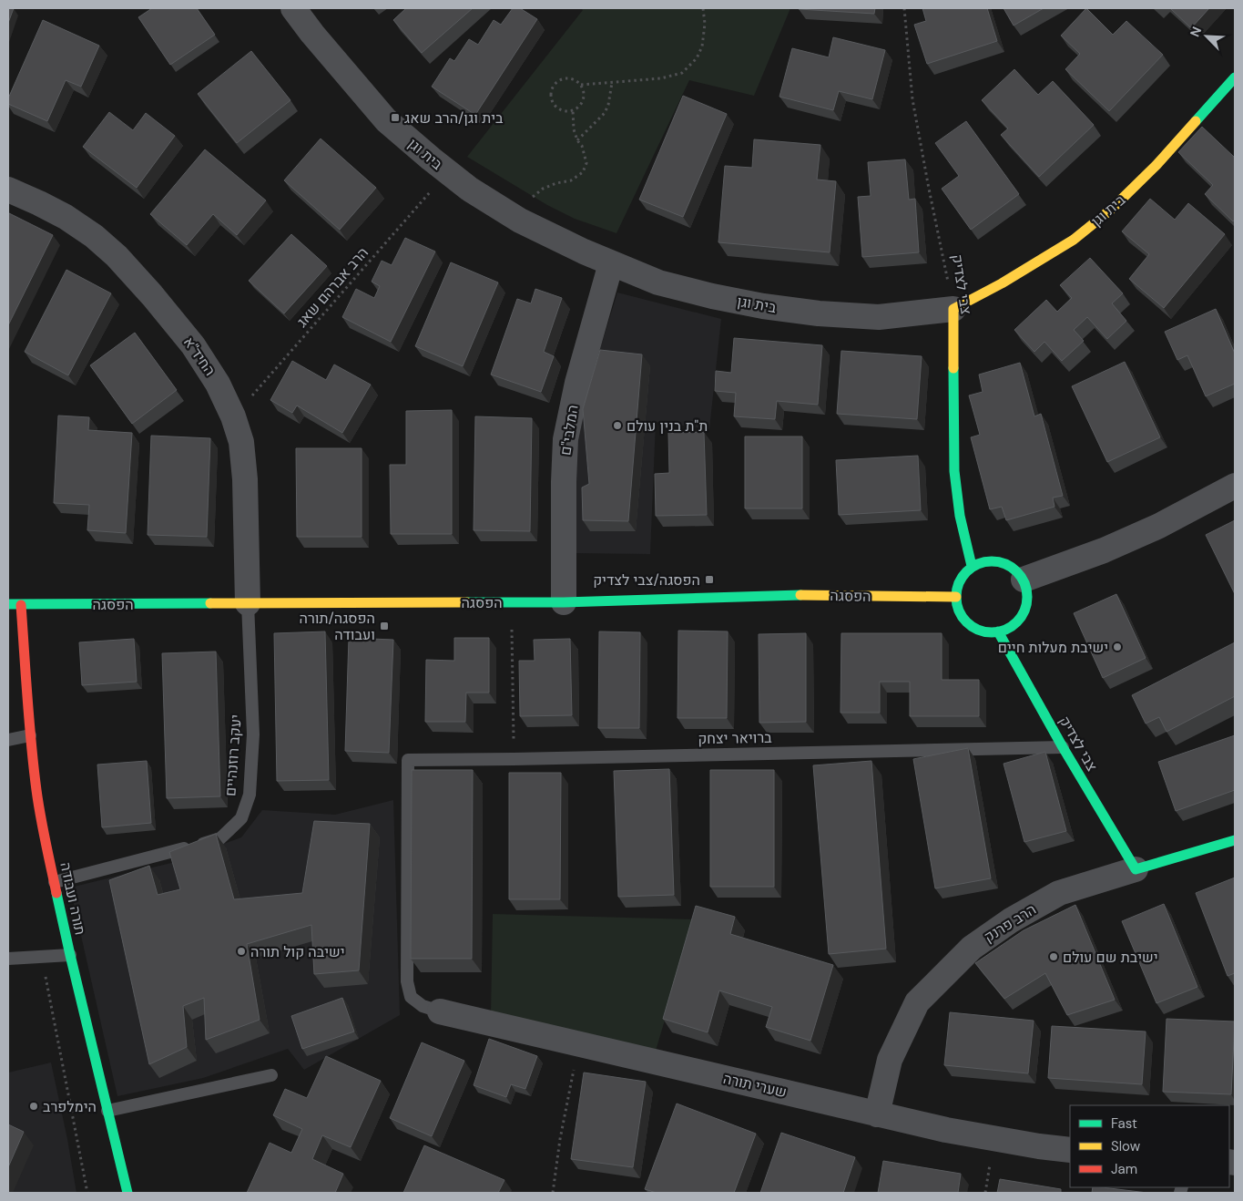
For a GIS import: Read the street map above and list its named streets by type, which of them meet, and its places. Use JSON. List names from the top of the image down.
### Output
{
  "streets": {
    "street": [
      "בית וגן",
      "צבי לצדיק",
      "החיד\"א",
      "המלבי\"ם",
      "הפסגה",
      "תורה ועבודה",
      "הרב פרנק",
      "שערי תורה"
    ],
    "lane": ["ברויאר יצחק", "יעקב רוזנהיים"],
    "path": ["הרב אברהם שאג"]
  },
  "crossings": [
    ["בית וגן", "צבי לצדיק"],
    ["בית וגן", "הרב אברהם שאג"],
    ["בית וגן", "המלבי\"ם"],
    ["צבי לצדיק", "הפסגה"],
    ["צבי לצדיק", "ברויאר יצחק"],
    ["צבי לצדיק", "הרב פרנק"],
    ["הרב אברהם שאג", "החיד\"א"],
    ["החיד\"א", "הפסגה"],
    ["החיד\"א", "יעקב רוזנהיים"],
    ["המלבי\"ם", "הפסגה"],
    ["הפסגה", "יעקב רוזנהיים"],
    ["הפסגה", "תורה ועבודה"],
    ["ברויאר יצחק", "שערי תורה"],
    ["יעקב רוזנהיים", "תורה ועבודה"],
    ["הרב פרנק", "שערי תורה"]
  ],
  "places": {
    "transit": ["בית וגן/הרב שאג", "הפסגה/צבי לצדיק", "הפסגה/תורה ועבודה"],
    "other": [
      "ת\"ת בנין עולם",
      "ישיבת מעלות חיים",
      "ישיבה קול תורה",
      "ישיבת שם עולם",
      "הימלפרב"
    ]
  },
  "legend": ["Fast", "Slow", "Jam"],
  "north": "top left"
}
